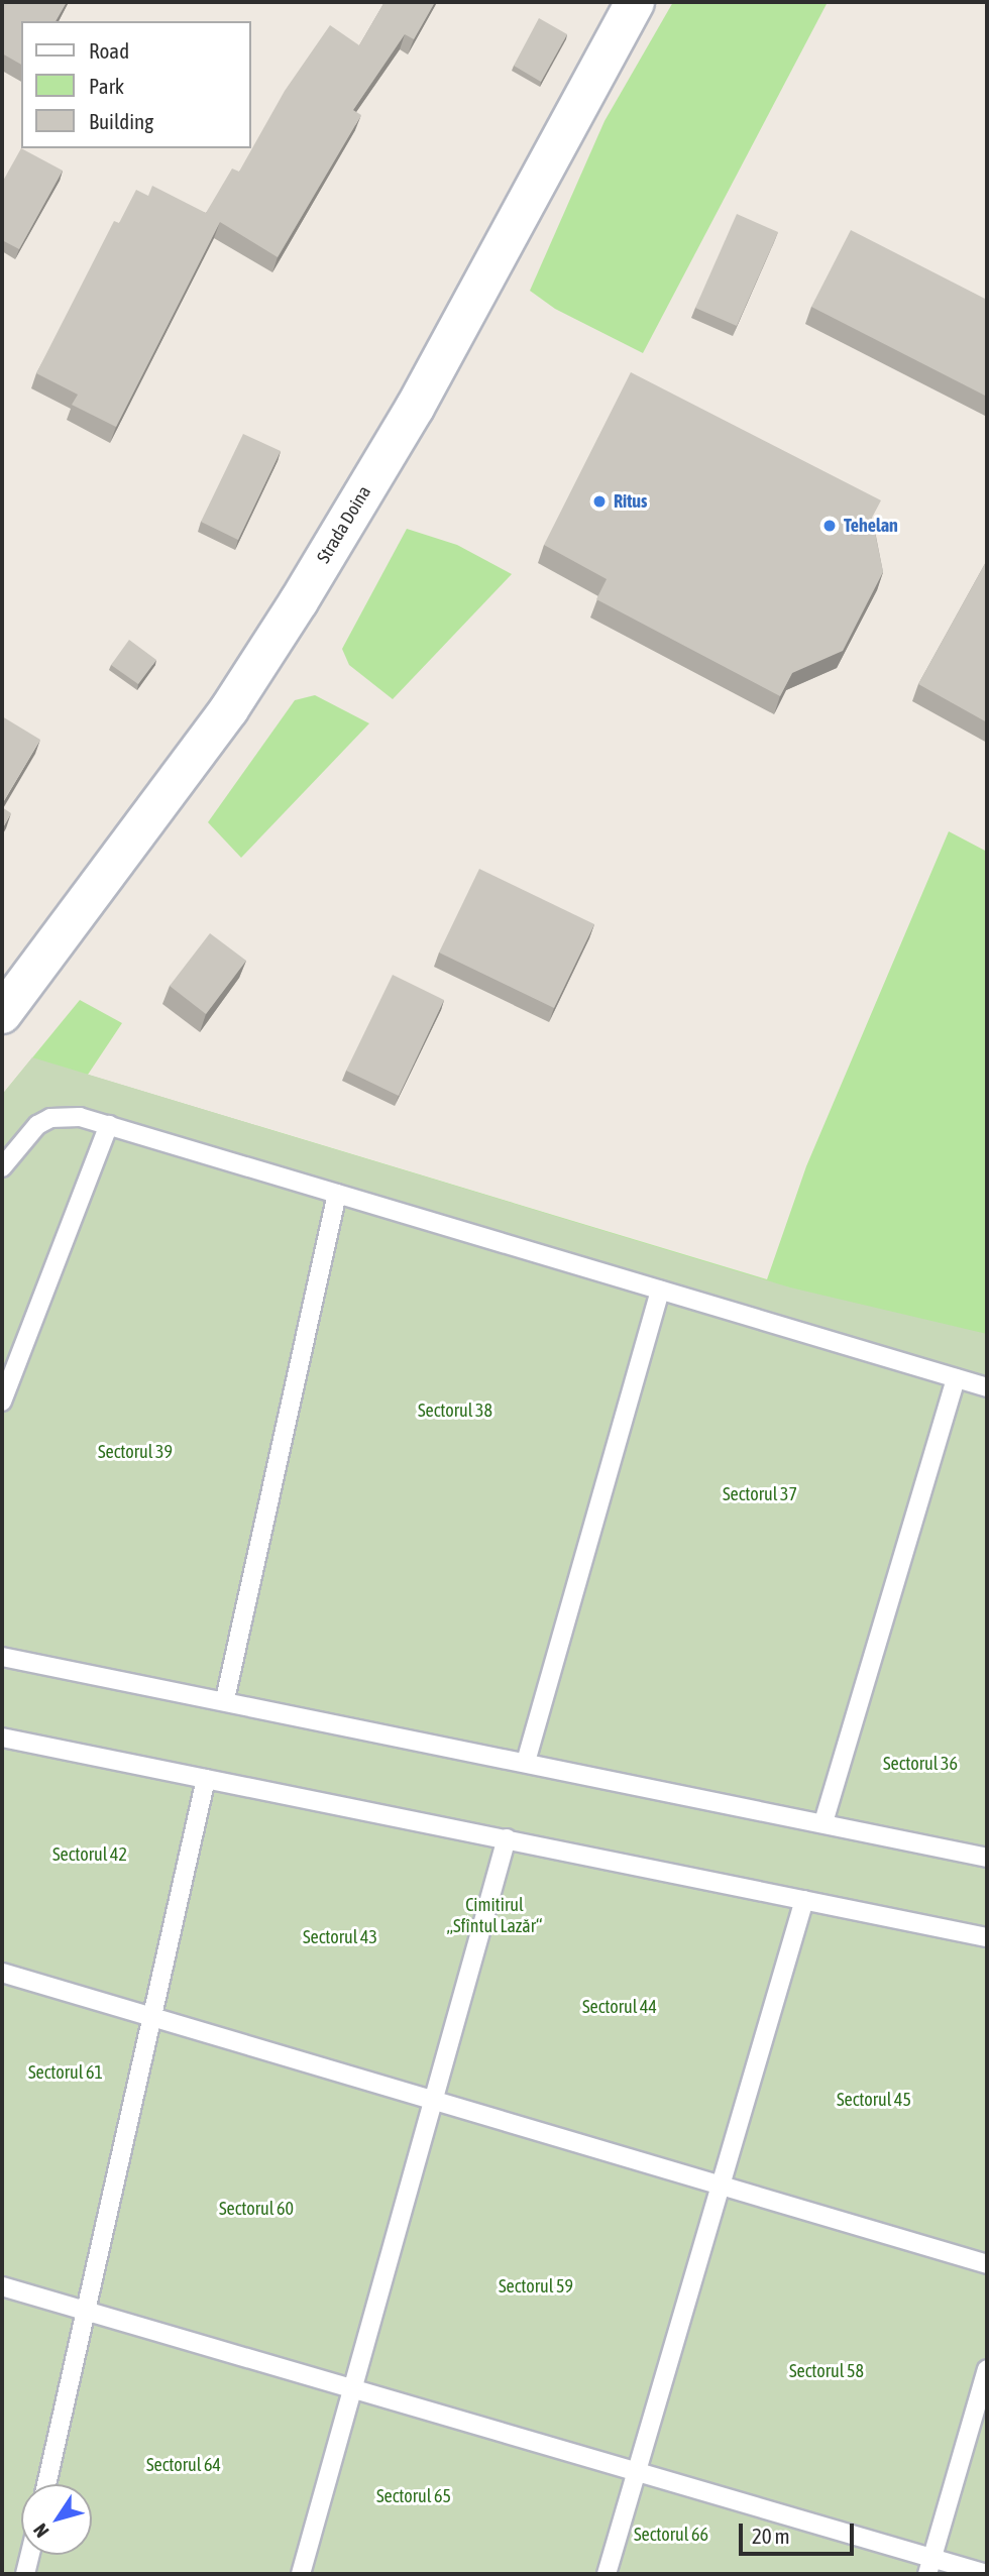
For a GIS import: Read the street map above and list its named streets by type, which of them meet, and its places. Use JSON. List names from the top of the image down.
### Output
{
  "streets": {
    "main road": ["Strada Doina"]
  },
  "parks": [
    "Sectorul 38",
    "Sectorul 39",
    "Sectorul 37",
    "Sectorul 36",
    "Sectorul 42",
    "Cimitirul „Sfîntul Lazăr“",
    "Sectorul 43",
    "Sectorul 44",
    "Sectorul 61",
    "Sectorul 45",
    "Sectorul 60",
    "Sectorul 59",
    "Sectorul 58",
    "Sectorul 64",
    "Sectorul 65",
    "Sectorul 66"
  ],
  "places": ["Ritus", "Tehelan"],
  "legend": ["Road", "Park", "Building"],
  "scale_bar": "20 m",
  "north": "bottom left"
}
